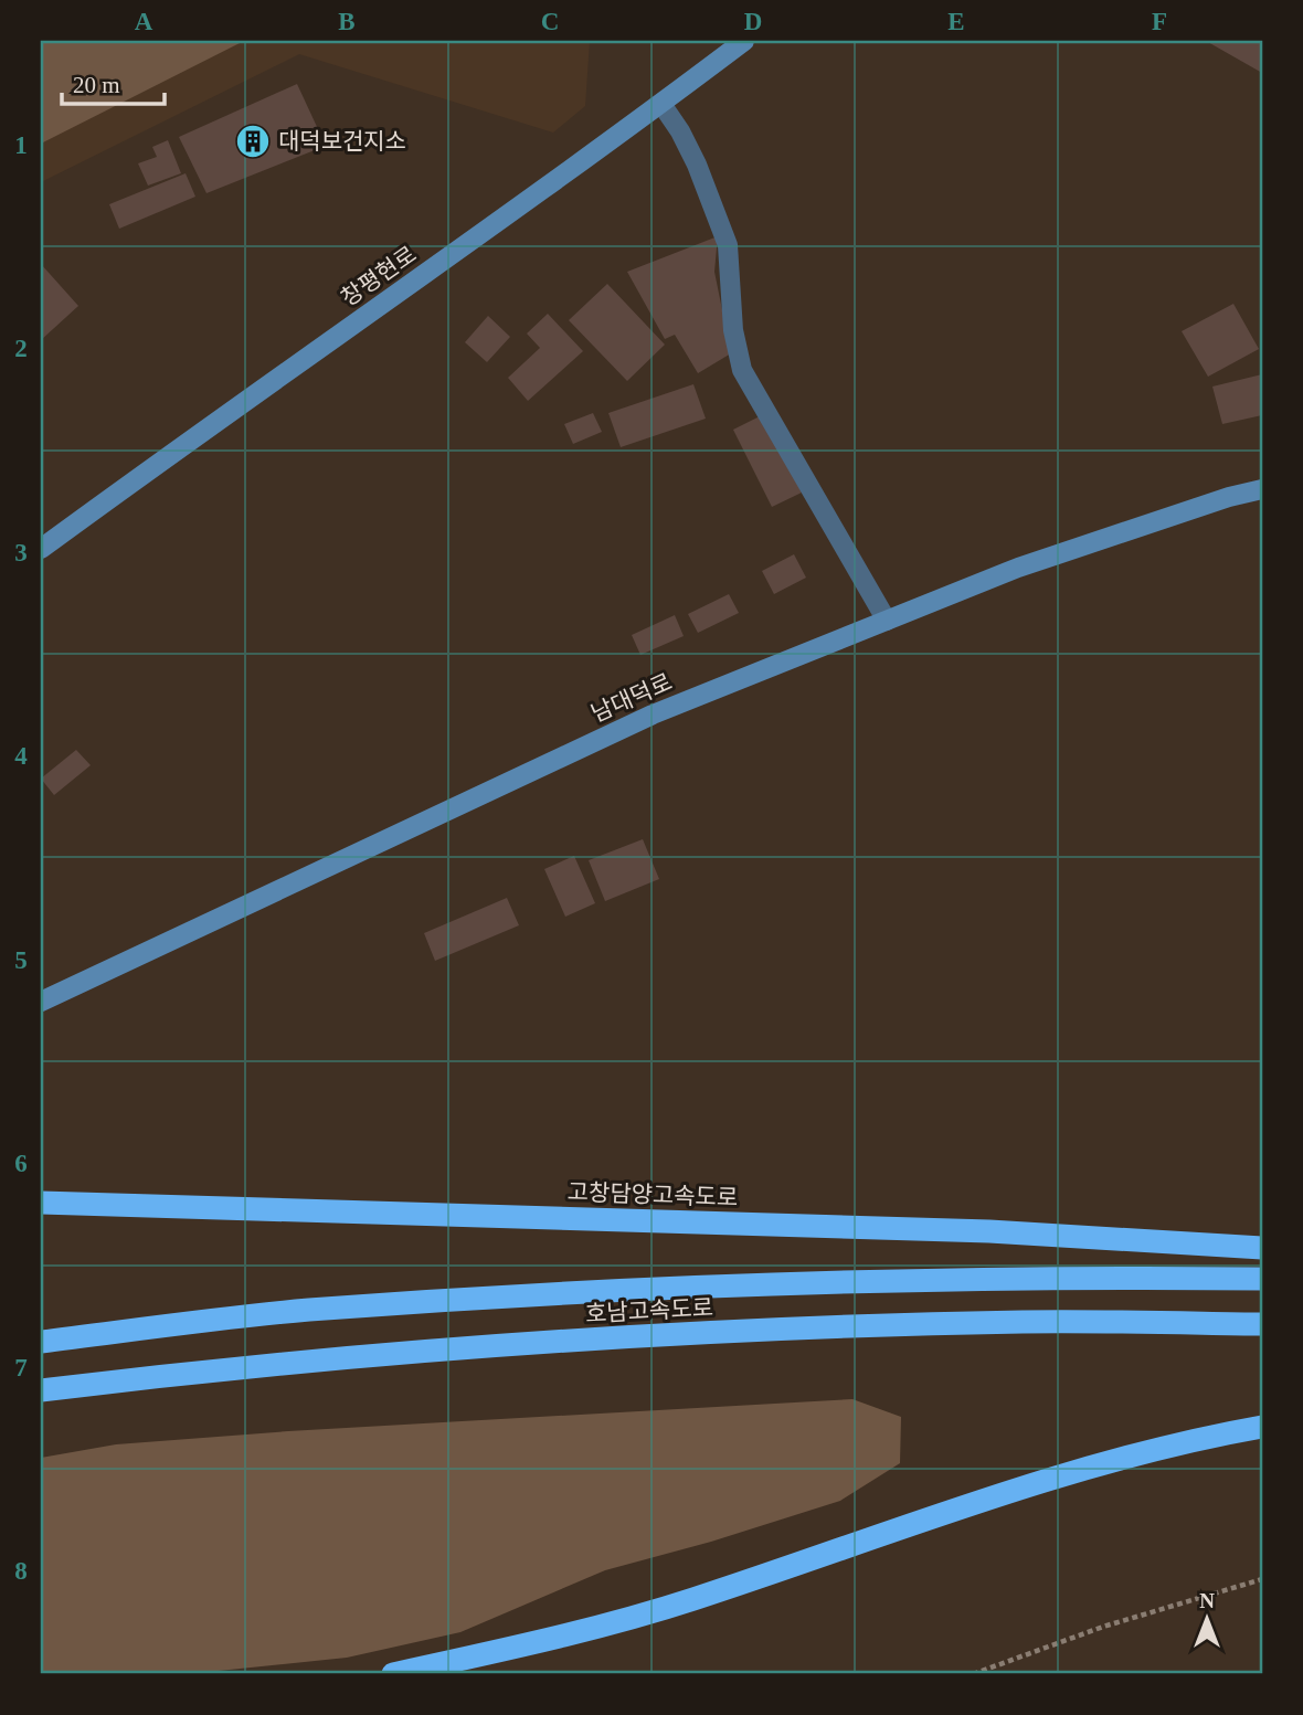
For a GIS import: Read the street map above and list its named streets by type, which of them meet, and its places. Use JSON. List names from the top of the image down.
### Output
{
  "streets": {
    "highway": ["고창담양고속도로", "호남고속도로"],
    "main road": ["창평현로", "남대덕로"]
  },
  "places": {
    "building": ["대덕보건지소"]
  },
  "scale_bar": "20 m",
  "north": "top",
  "grid": {
    "columns": [
      "A",
      "B",
      "C",
      "D",
      "E",
      "F"
    ],
    "rows": [
      "1",
      "2",
      "3",
      "4",
      "5",
      "6",
      "7",
      "8"
    ]
  }
}
